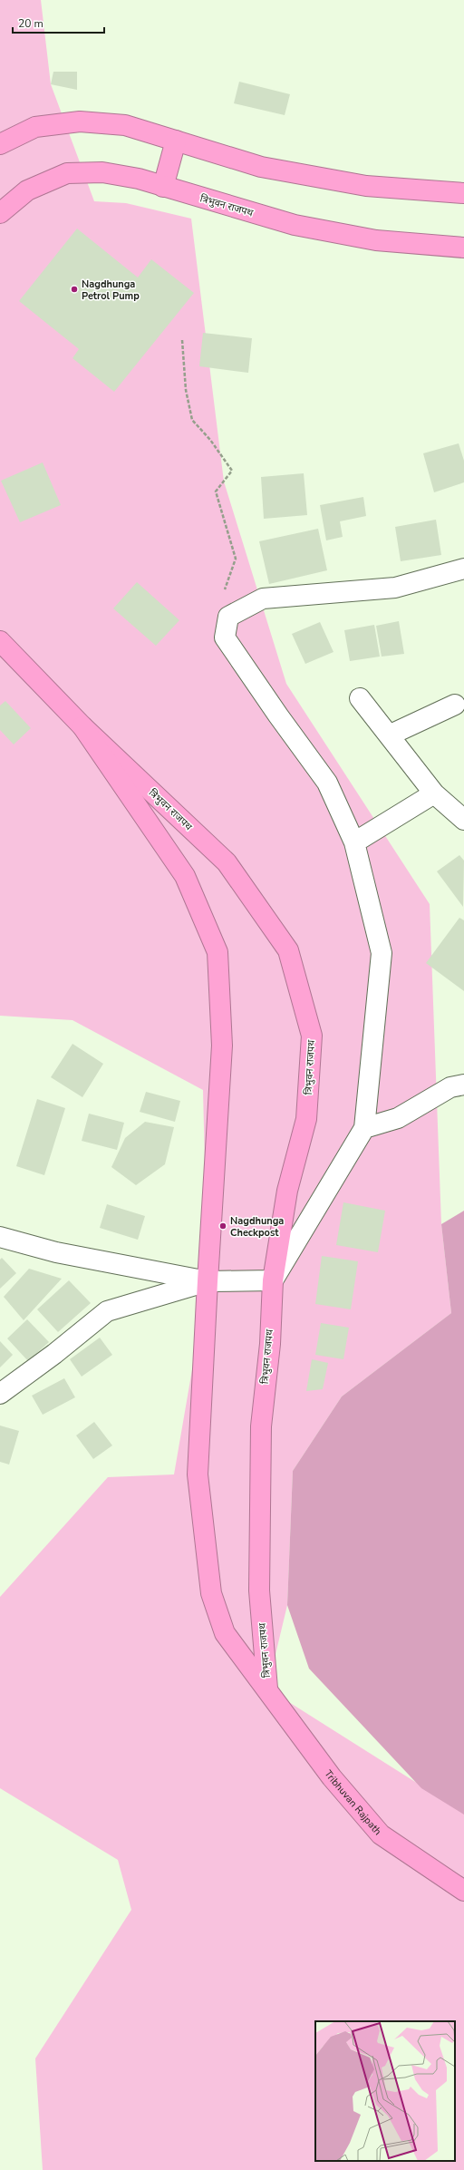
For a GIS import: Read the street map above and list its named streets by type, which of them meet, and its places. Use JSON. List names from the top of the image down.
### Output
{
  "streets": {
    "highway": ["त्रिभुवन राजपथ", "Tribhuvan Rajpath"]
  },
  "crossings": [
    ["त्रिभुवन राजपथ", "Tribhuvan Rajpath"]
  ],
  "places": ["Nagdhunga Petrol Pump", "Nagdhunga Checkpost"],
  "scale_bar": "20 m"
}
